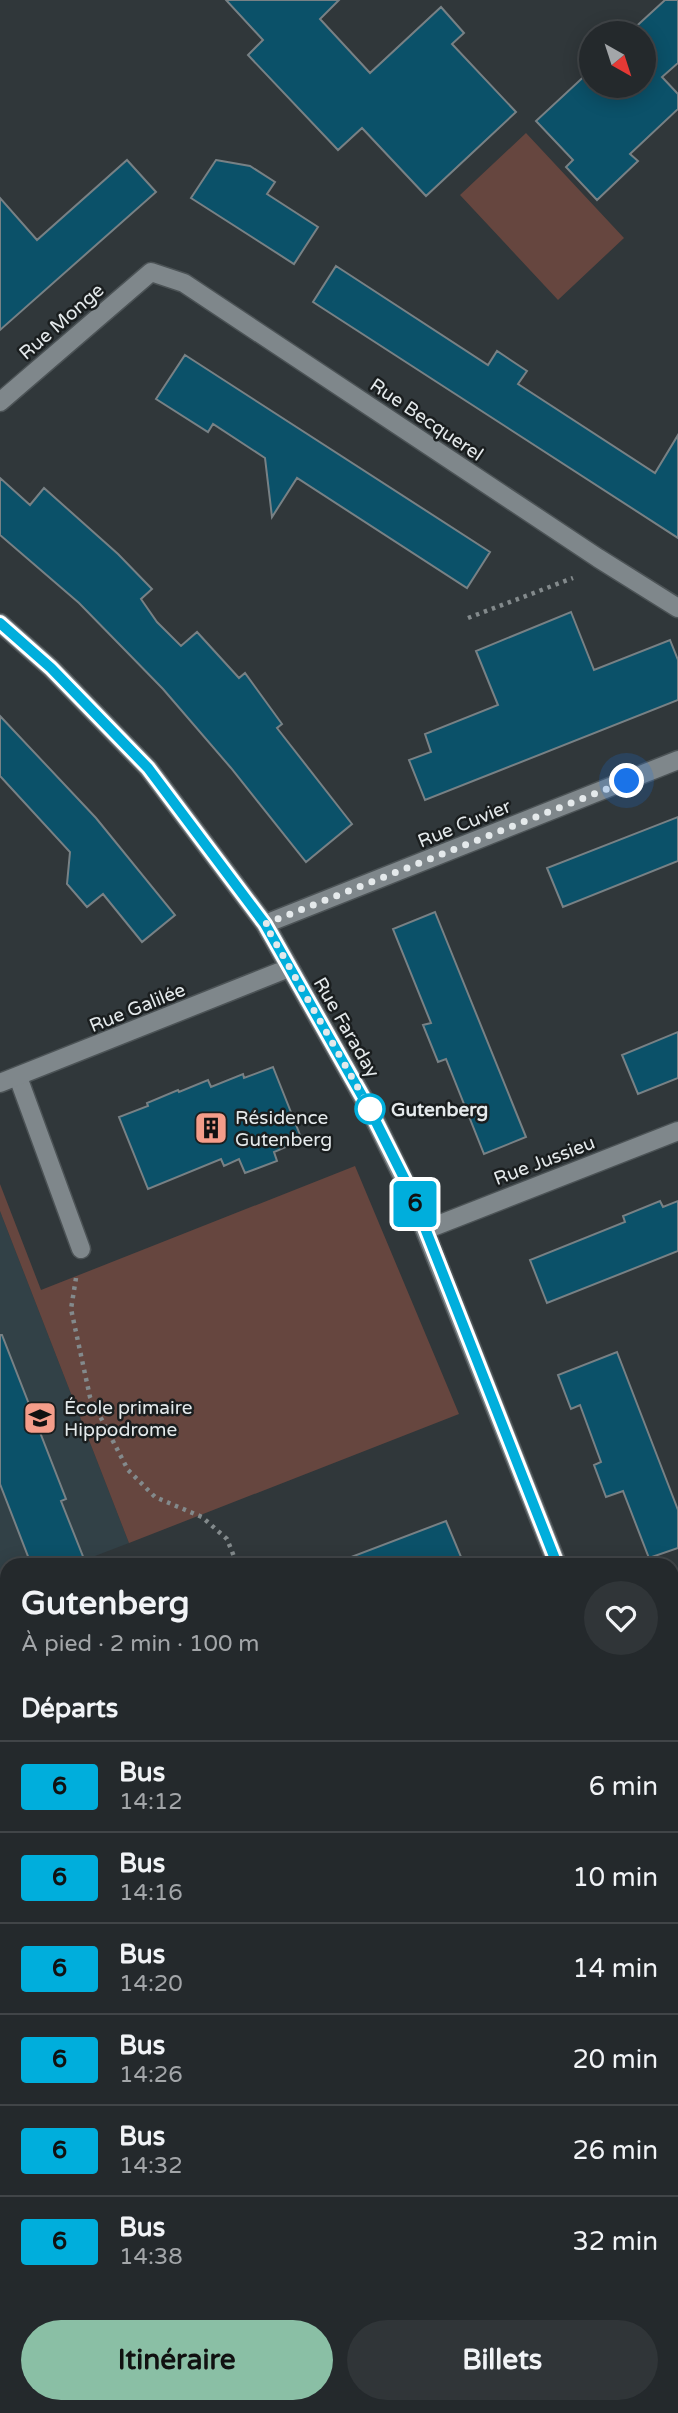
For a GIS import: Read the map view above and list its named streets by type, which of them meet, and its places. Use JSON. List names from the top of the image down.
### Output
{
  "streets": {
    "street": [
      "Rue Monge",
      "Rue Becquerel",
      "Rue Cuvier",
      "Rue Galilée",
      "Rue Faraday",
      "Rue Jussieu"
    ]
  },
  "crossings": [
    ["Rue Monge", "Rue Becquerel"],
    ["Rue Cuvier", "Rue Faraday"],
    ["Rue Galilée", "Rue Faraday"],
    ["Rue Faraday", "Rue Jussieu"]
  ],
  "places": {
    "other": ["Gutenberg"],
    "building": ["Résidence Gutenberg"],
    "school or university": ["École primaire Hippodrome"]
  },
  "lines": ["bus line 6"],
  "north": "bottom right",
  "page": {
    "on_map": "6",
    "heading": [
      ["Gutenberg", "À pied · 2 min · 100 m"],
      "Départs"
    ],
    "list": [
      {
        "mark": "6",
        "name": "Bus",
        "note": "14:12",
        "value": "6 min"
      },
      {
        "mark": "6",
        "name": "Bus",
        "note": "14:16",
        "value": "10 min"
      },
      {
        "mark": "6",
        "name": "Bus",
        "note": "14:20",
        "value": "14 min"
      },
      {
        "mark": "6",
        "name": "Bus",
        "note": "14:26",
        "value": "20 min"
      },
      {
        "mark": "6",
        "name": "Bus",
        "note": "14:32",
        "value": "26 min"
      },
      {
        "mark": "6",
        "name": "Bus",
        "note": "14:38",
        "value": "32 min"
      }
    ],
    "buttons": ["Itinéraire", "Billets"]
  }
}
